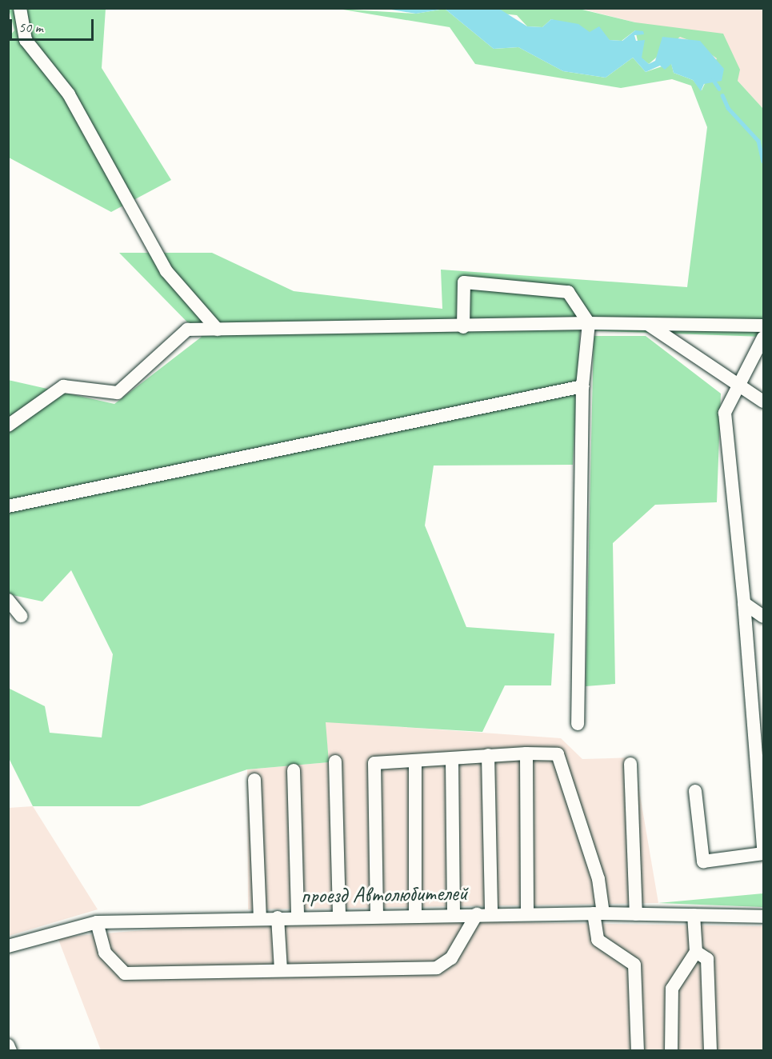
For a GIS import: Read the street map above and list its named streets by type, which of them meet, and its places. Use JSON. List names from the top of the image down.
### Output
{
  "streets": {
    "street": ["проезд Автолюбителей"]
  },
  "scale_bar": "50 m"
}
